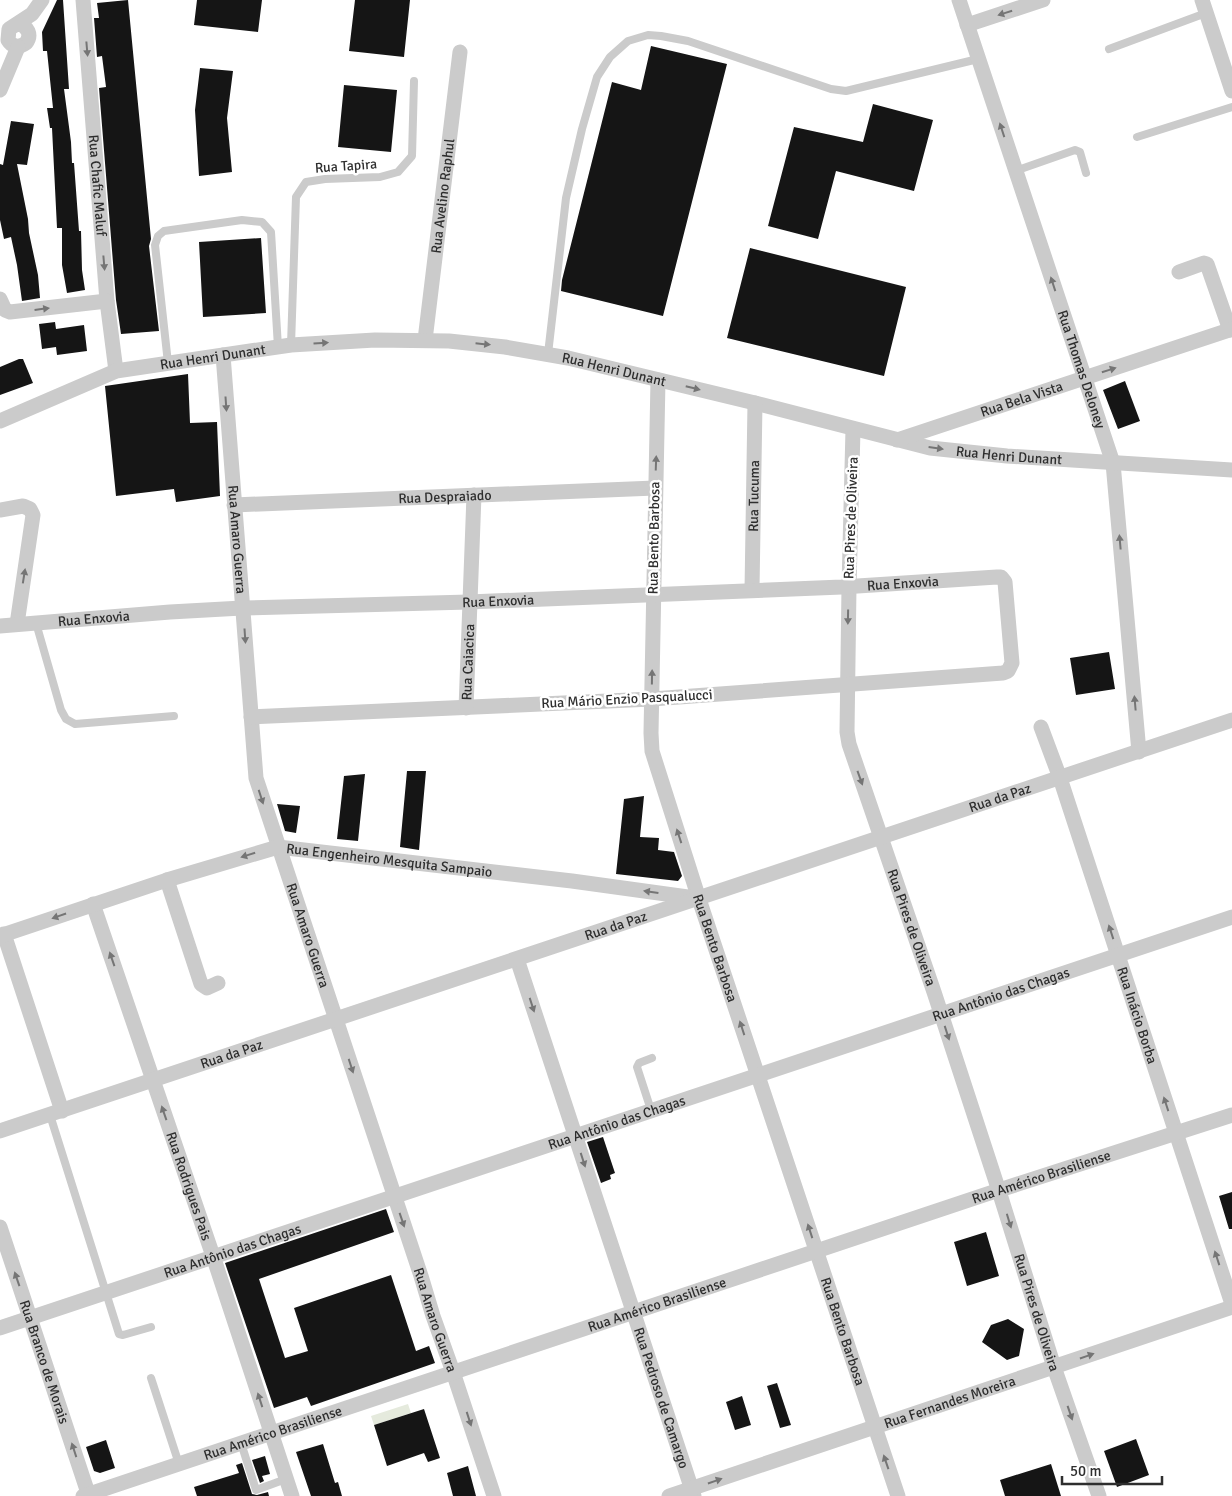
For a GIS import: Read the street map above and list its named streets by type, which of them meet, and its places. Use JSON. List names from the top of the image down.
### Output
{
  "streets": {
    "street": [
      "Rua Chafic Maluf",
      "Rua Avelino Raphul",
      "Rua Henri Dunant",
      "Rua Thomas Deloney",
      "Rua Bela Vista",
      "Rua Despraiado",
      "Rua Tucuma",
      "Rua Pires de Oliveira",
      "Rua Bento Barbosa",
      "Rua Amaro Guerra",
      "Rua Enxovia",
      "Rua Caiacica",
      "Rua Mário Enzio Pasqualucci",
      "Rua da Paz",
      "Rua Engenheiro Mesquita Sampaio",
      "Rua Antônio das Chagas",
      "Rua Inácio Borba",
      "Rua Américo Brasiliense",
      "Rua Rodrigues Pais",
      "Rua Branco de Morais",
      "Rua Pedroso de Camargo",
      "Rua Fernandes Moreira"
    ],
    "lane": ["Rua Tapira"]
  },
  "crossings": [
    ["Rua Tapira", "Rua Henri Dunant"],
    ["Rua Chafic Maluf", "Rua Henri Dunant"],
    ["Rua Avelino Raphul", "Rua Henri Dunant"],
    ["Rua Henri Dunant", "Rua Thomas Deloney"],
    ["Rua Henri Dunant", "Rua Bela Vista"],
    ["Rua Henri Dunant", "Rua Tucuma"],
    ["Rua Henri Dunant", "Rua Pires de Oliveira"],
    ["Rua Henri Dunant", "Rua Bento Barbosa"],
    ["Rua Henri Dunant", "Rua Amaro Guerra"],
    ["Rua Thomas Deloney", "Rua Bela Vista"],
    ["Rua Thomas Deloney", "Rua da Paz"],
    ["Rua Despraiado", "Rua Bento Barbosa"],
    ["Rua Despraiado", "Rua Amaro Guerra"],
    ["Rua Despraiado", "Rua Caiacica"],
    ["Rua Tucuma", "Rua Enxovia"],
    ["Rua Pires de Oliveira", "Rua Enxovia"],
    ["Rua Pires de Oliveira", "Rua Mário Enzio Pasqualucci"],
    ["Rua Pires de Oliveira", "Rua da Paz"],
    ["Rua Pires de Oliveira", "Rua Antônio das Chagas"],
    ["Rua Pires de Oliveira", "Rua Américo Brasiliense"],
    ["Rua Pires de Oliveira", "Rua Fernandes Moreira"],
    ["Rua Bento Barbosa", "Rua Enxovia"],
    ["Rua Bento Barbosa", "Rua Mário Enzio Pasqualucci"],
    ["Rua Bento Barbosa", "Rua da Paz"],
    ["Rua Bento Barbosa", "Rua Engenheiro Mesquita Sampaio"],
    ["Rua Bento Barbosa", "Rua Antônio das Chagas"],
    ["Rua Bento Barbosa", "Rua Américo Brasiliense"],
    ["Rua Bento Barbosa", "Rua Fernandes Moreira"],
    ["Rua Amaro Guerra", "Rua Enxovia"],
    ["Rua Amaro Guerra", "Rua Mário Enzio Pasqualucci"],
    ["Rua Amaro Guerra", "Rua da Paz"],
    ["Rua Amaro Guerra", "Rua Engenheiro Mesquita Sampaio"],
    ["Rua Amaro Guerra", "Rua Antônio das Chagas"],
    ["Rua Amaro Guerra", "Rua Américo Brasiliense"],
    ["Rua Enxovia", "Rua Caiacica"],
    ["Rua Enxovia", "Rua Mário Enzio Pasqualucci"],
    ["Rua Caiacica", "Rua Mário Enzio Pasqualucci"],
    ["Rua da Paz", "Rua Engenheiro Mesquita Sampaio"],
    ["Rua da Paz", "Rua Inácio Borba"],
    ["Rua da Paz", "Rua Rodrigues Pais"],
    ["Rua da Paz", "Rua Pedroso de Camargo"],
    ["Rua Engenheiro Mesquita Sampaio", "Rua Rodrigues Pais"],
    ["Rua Antônio das Chagas", "Rua Inácio Borba"],
    ["Rua Antônio das Chagas", "Rua Rodrigues Pais"],
    ["Rua Antônio das Chagas", "Rua Branco de Morais"],
    ["Rua Antônio das Chagas", "Rua Pedroso de Camargo"],
    ["Rua Inácio Borba", "Rua Américo Brasiliense"],
    ["Rua Inácio Borba", "Rua Fernandes Moreira"],
    ["Rua Américo Brasiliense", "Rua Rodrigues Pais"],
    ["Rua Américo Brasiliense", "Rua Branco de Morais"],
    ["Rua Américo Brasiliense", "Rua Pedroso de Camargo"],
    ["Rua Pedroso de Camargo", "Rua Fernandes Moreira"]
  ],
  "one_way": [
    "Rua Chafic Maluf",
    "Rua Henri Dunant",
    "Rua Thomas Deloney",
    "Rua Bela Vista",
    "Rua Pires de Oliveira",
    "Rua Bento Barbosa",
    "Rua Amaro Guerra",
    "Rua Engenheiro Mesquita Sampaio",
    "Rua Inácio Borba",
    "Rua Branco de Morais",
    "Rua Pedroso de Camargo",
    "Rua Fernandes Moreira"
  ],
  "scale_bar": "50 m"
}
